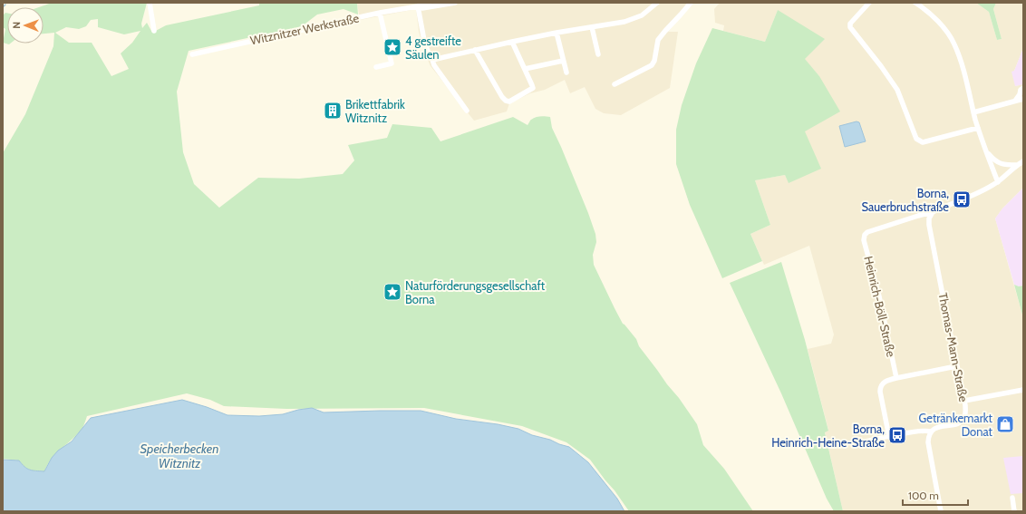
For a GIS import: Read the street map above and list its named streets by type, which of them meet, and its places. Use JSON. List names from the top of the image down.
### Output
{
  "streets": {
    "street": ["Witznitzer Werkstraße", "Heinrich-Böll-Straße", "Thomas-Mann-Straße"]
  },
  "crossings": [
    ["Heinrich-Böll-Straße", "Thomas-Mann-Straße"]
  ],
  "water": ["Speicherbecken Witznitz"],
  "places": {
    "place": ["4 gestreifte Säulen", "Naturförderungsgesellschaft Borna"],
    "building": ["Brikettfabrik Witznitz"],
    "bus stop": ["Borna, Sauerbruchstraße", "Borna, Heinrich-Heine-Straße"],
    "shop": ["Getränkemarkt Donat"]
  },
  "scale_bar": "100 m",
  "north": "left"
}
